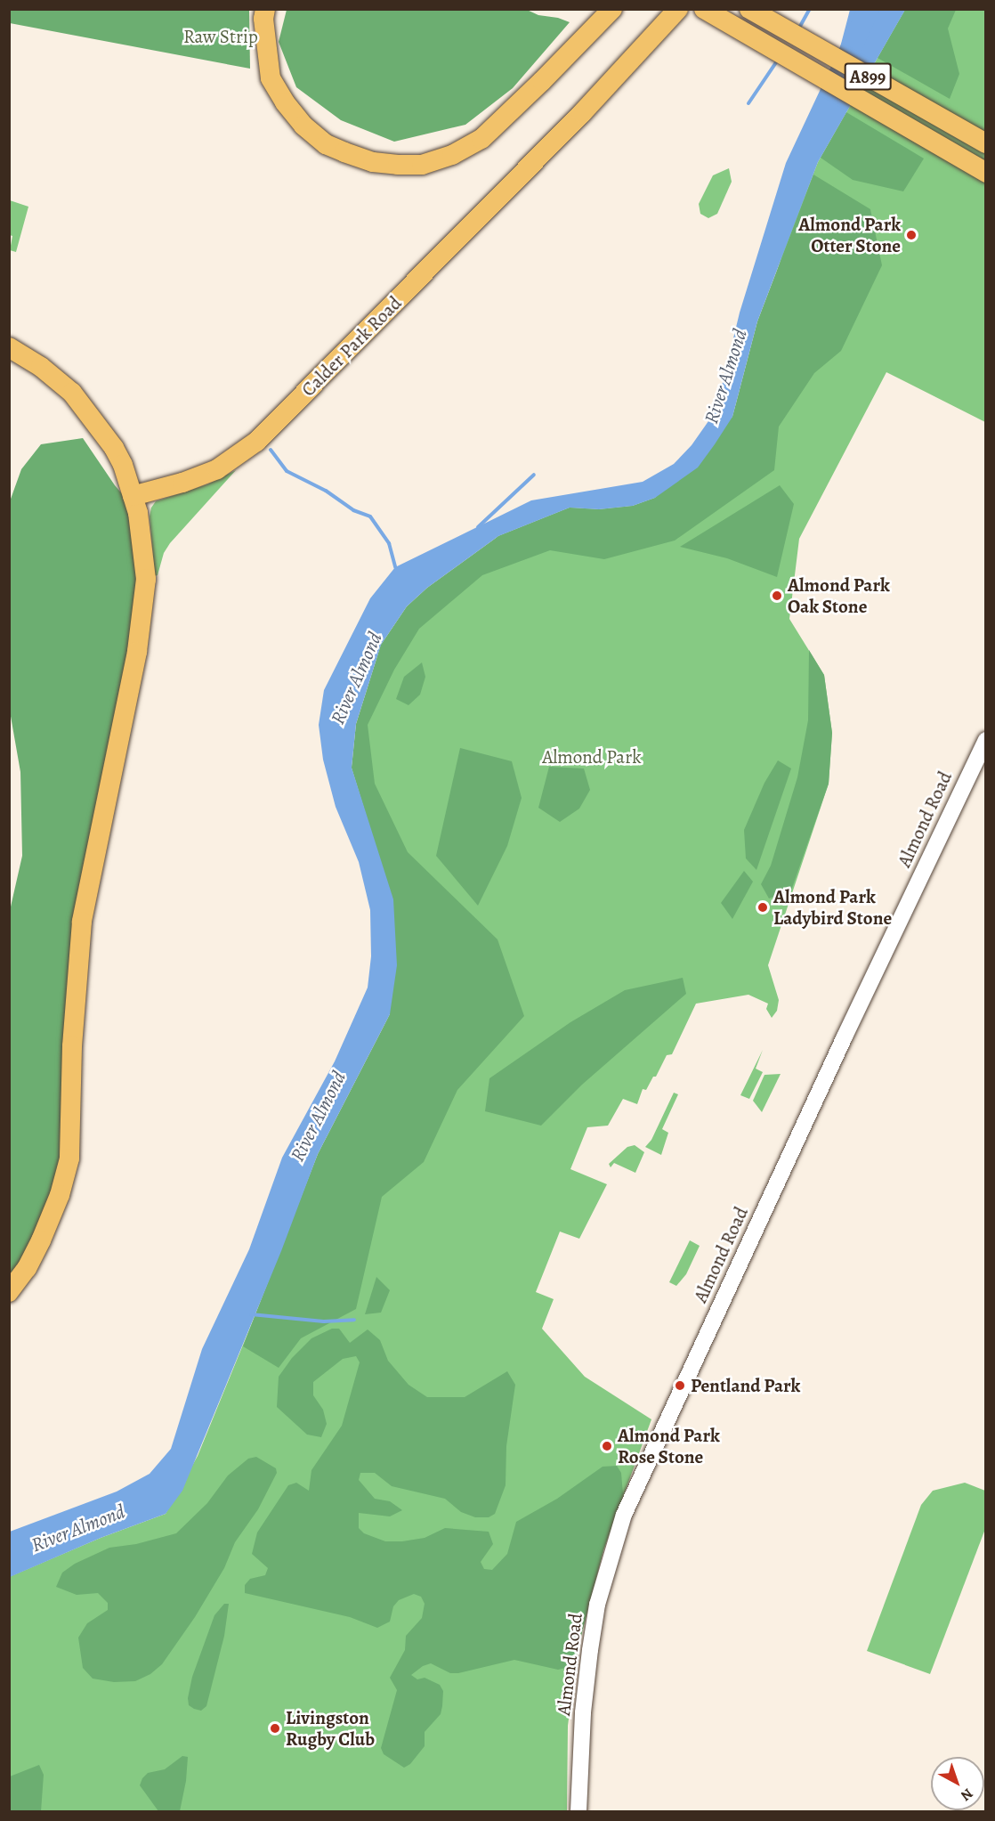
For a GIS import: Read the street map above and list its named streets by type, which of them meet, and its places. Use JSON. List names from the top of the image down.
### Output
{
  "streets": {
    "main road": ["A899", "Calder Park Road"],
    "street": ["Almond Road"]
  },
  "water": ["River Almond"],
  "parks": ["Raw Strip", "Almond Park"],
  "places": [
    "Almond Park Otter Stone",
    "Almond Park Oak Stone",
    "Almond Park Ladybird Stone",
    "Pentland Park",
    "Almond Park Rose Stone",
    "Livingston Rugby Club"
  ],
  "north": "bottom right"
}
